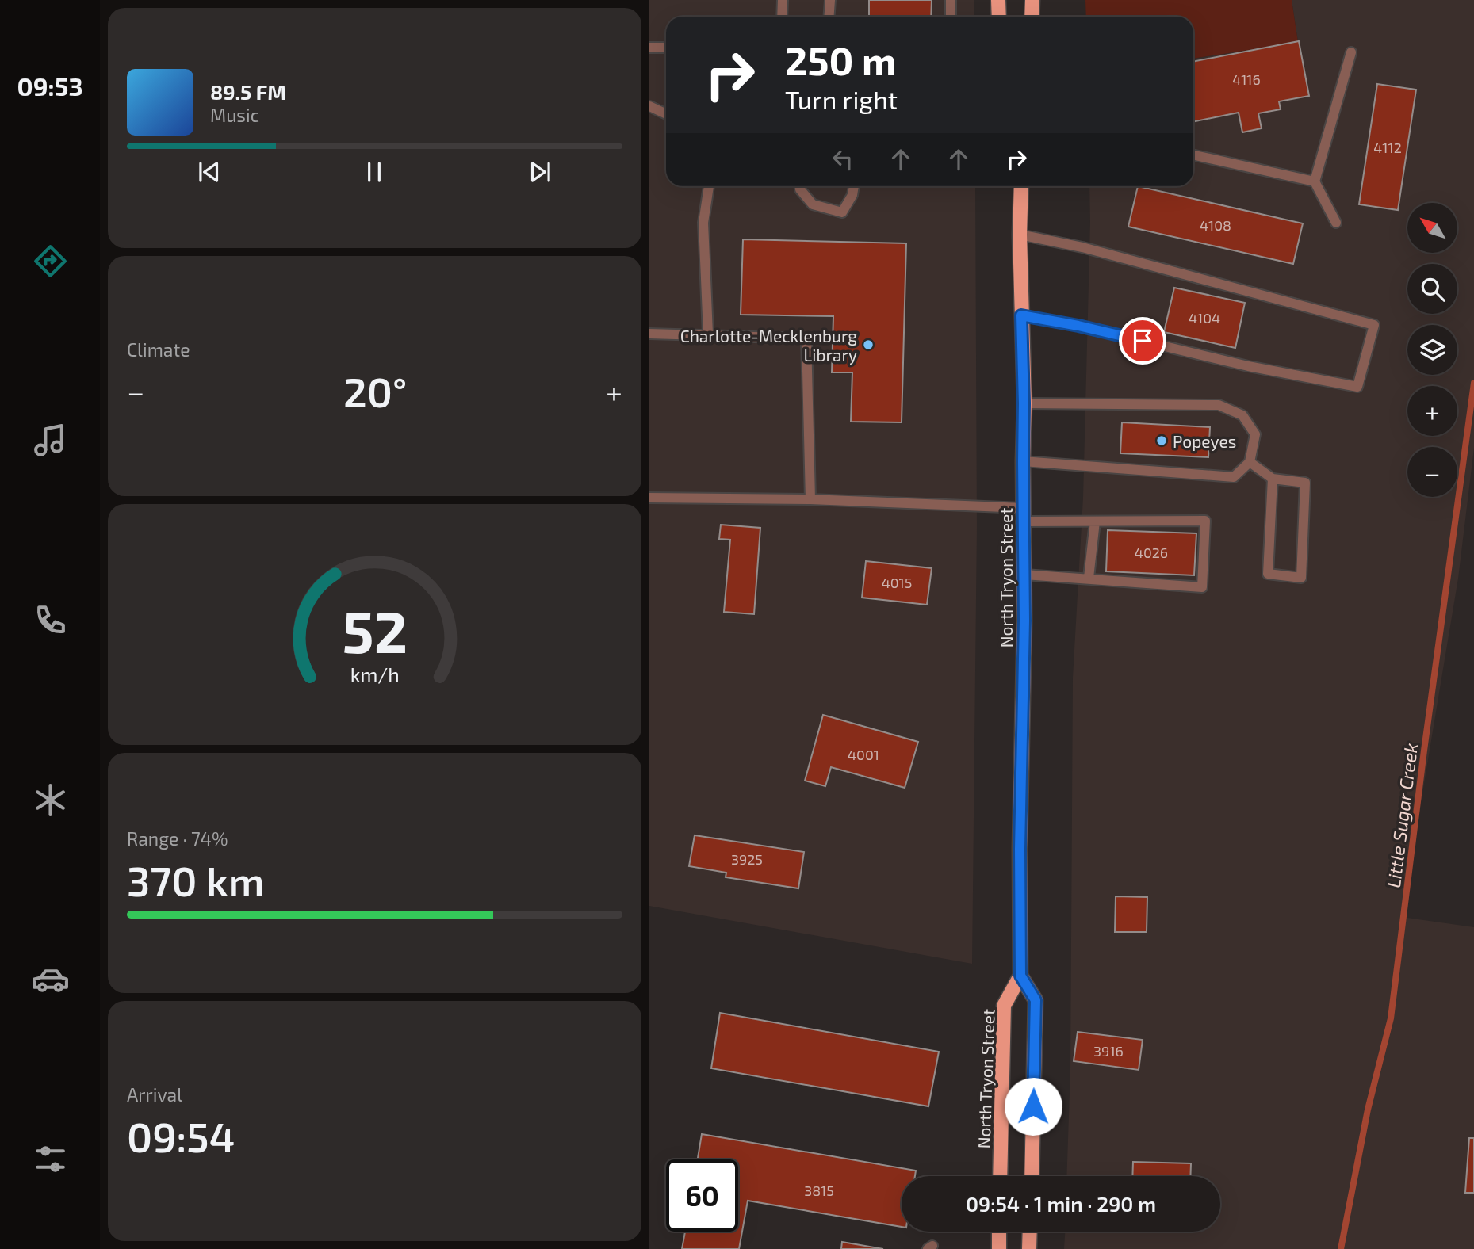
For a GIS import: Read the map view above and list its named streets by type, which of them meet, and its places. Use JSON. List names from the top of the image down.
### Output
{
  "streets": {
    "main road": ["North Tryon Street"]
  },
  "water": ["Little Sugar Creek"],
  "places": ["Charlotte-Mecklenburg Library", "Popeyes"],
  "house_numbers": [
    "4116",
    "4112",
    "4108",
    "4104",
    "4026",
    "4015",
    "4001",
    "3925",
    "3916",
    "3815"
  ],
  "north": "top left",
  "page": {
    "tabs": "09:53",
    "turn": ["250 m", "Turn right"],
    "song": ["89.5 FM", "Music"],
    "map_buttons": ["+", "−"],
    "tile": [
      "Climate",
      ["Range · 74%", "370 km"],
      ["Arrival", "09:54"]
    ],
    "heat": ["−", "20°", "+"],
    "limit": "60",
    "trip": "09:54 · 1 min · 290 m",
    "gauge": ["52", "km/h"]
  }
}
